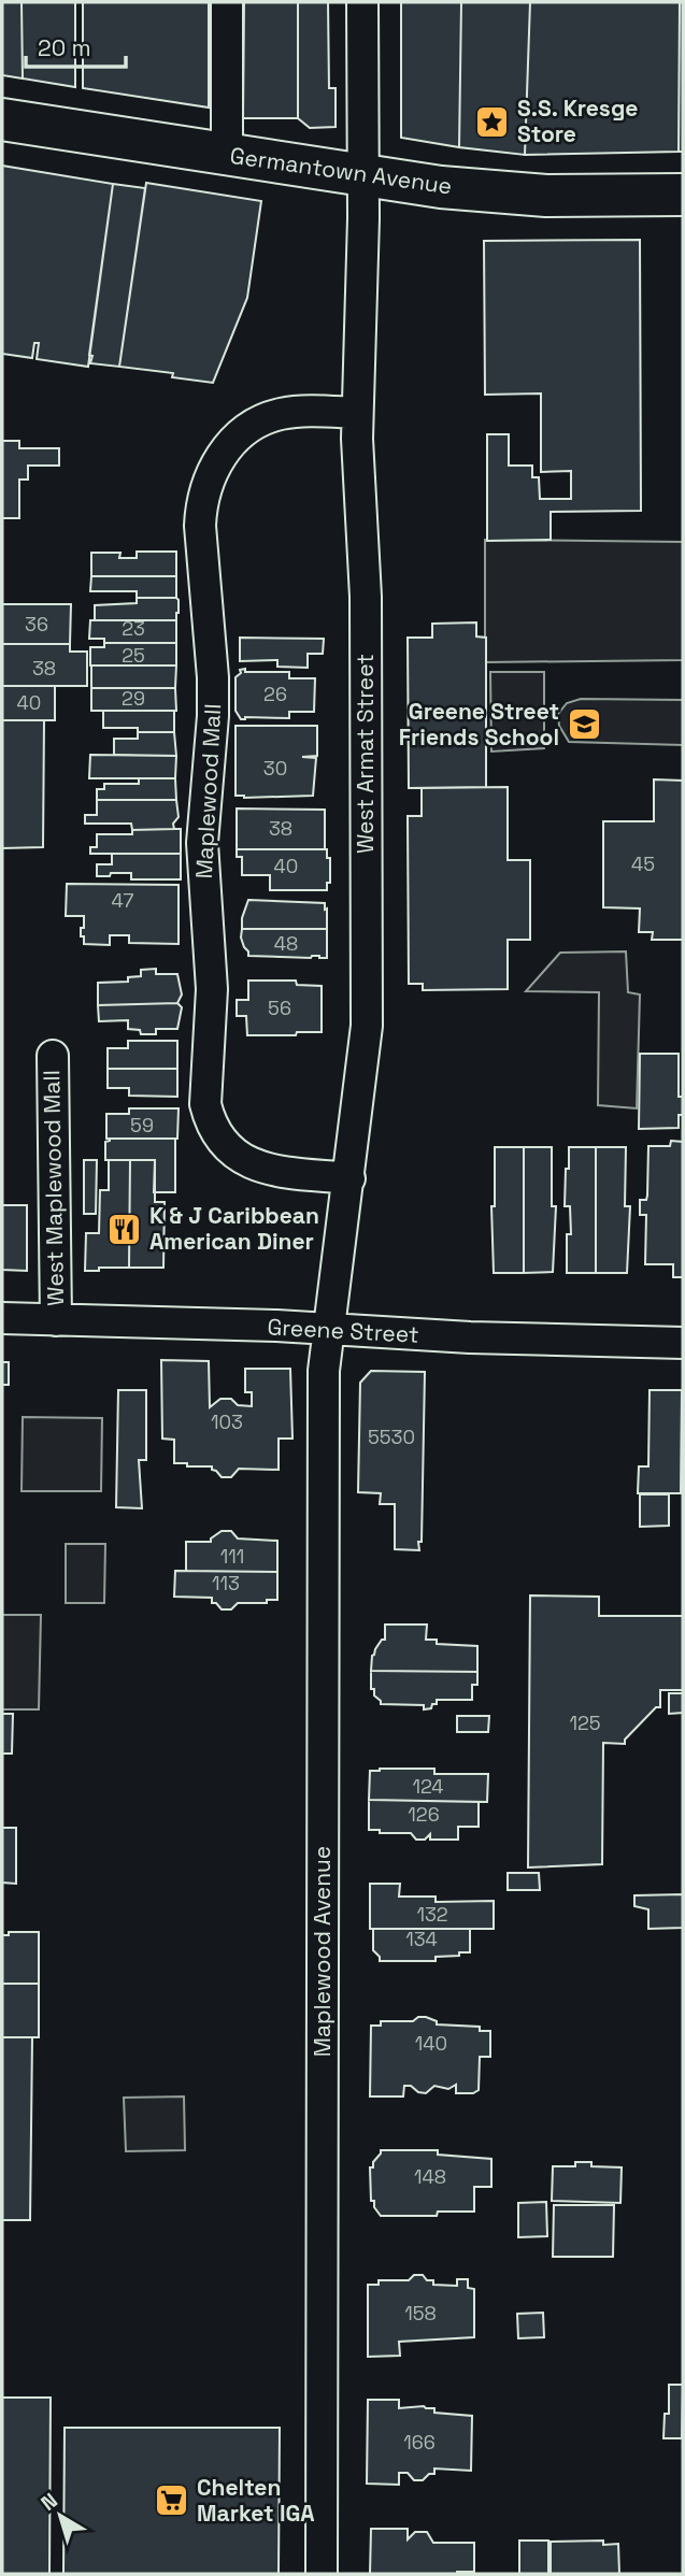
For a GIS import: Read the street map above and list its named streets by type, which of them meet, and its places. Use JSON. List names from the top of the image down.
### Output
{
  "streets": {
    "main road": ["Germantown Avenue"],
    "street": [
      "West Armat Street",
      "Maplewood Mall",
      "West Maplewood Mall",
      "Greene Street",
      "Maplewood Avenue"
    ]
  },
  "crossings": [
    ["Germantown Avenue", "West Armat Street"],
    ["West Armat Street", "Maplewood Mall"],
    ["West Armat Street", "Greene Street"],
    ["West Armat Street", "Maplewood Avenue"],
    ["West Maplewood Mall", "Greene Street"],
    ["Greene Street", "Maplewood Avenue"]
  ],
  "places": {
    "place": ["S.S. Kresge Store"],
    "school or university": ["Greene Street Friends School"],
    "restaurant": ["K & J Caribbean American Diner"],
    "supermarket": ["Chelten Market IGA"]
  },
  "house_numbers": [
    "36",
    "23",
    "25",
    "38",
    "26",
    "29",
    "40",
    "30",
    "38",
    "45",
    "40",
    "47",
    "48",
    "56",
    "59",
    "103",
    "5530",
    "111",
    "113",
    "125",
    "124",
    "126",
    "132",
    "134",
    "140",
    "148",
    "158",
    "166"
  ],
  "scale_bar": "20 m",
  "north": "top left"
}
